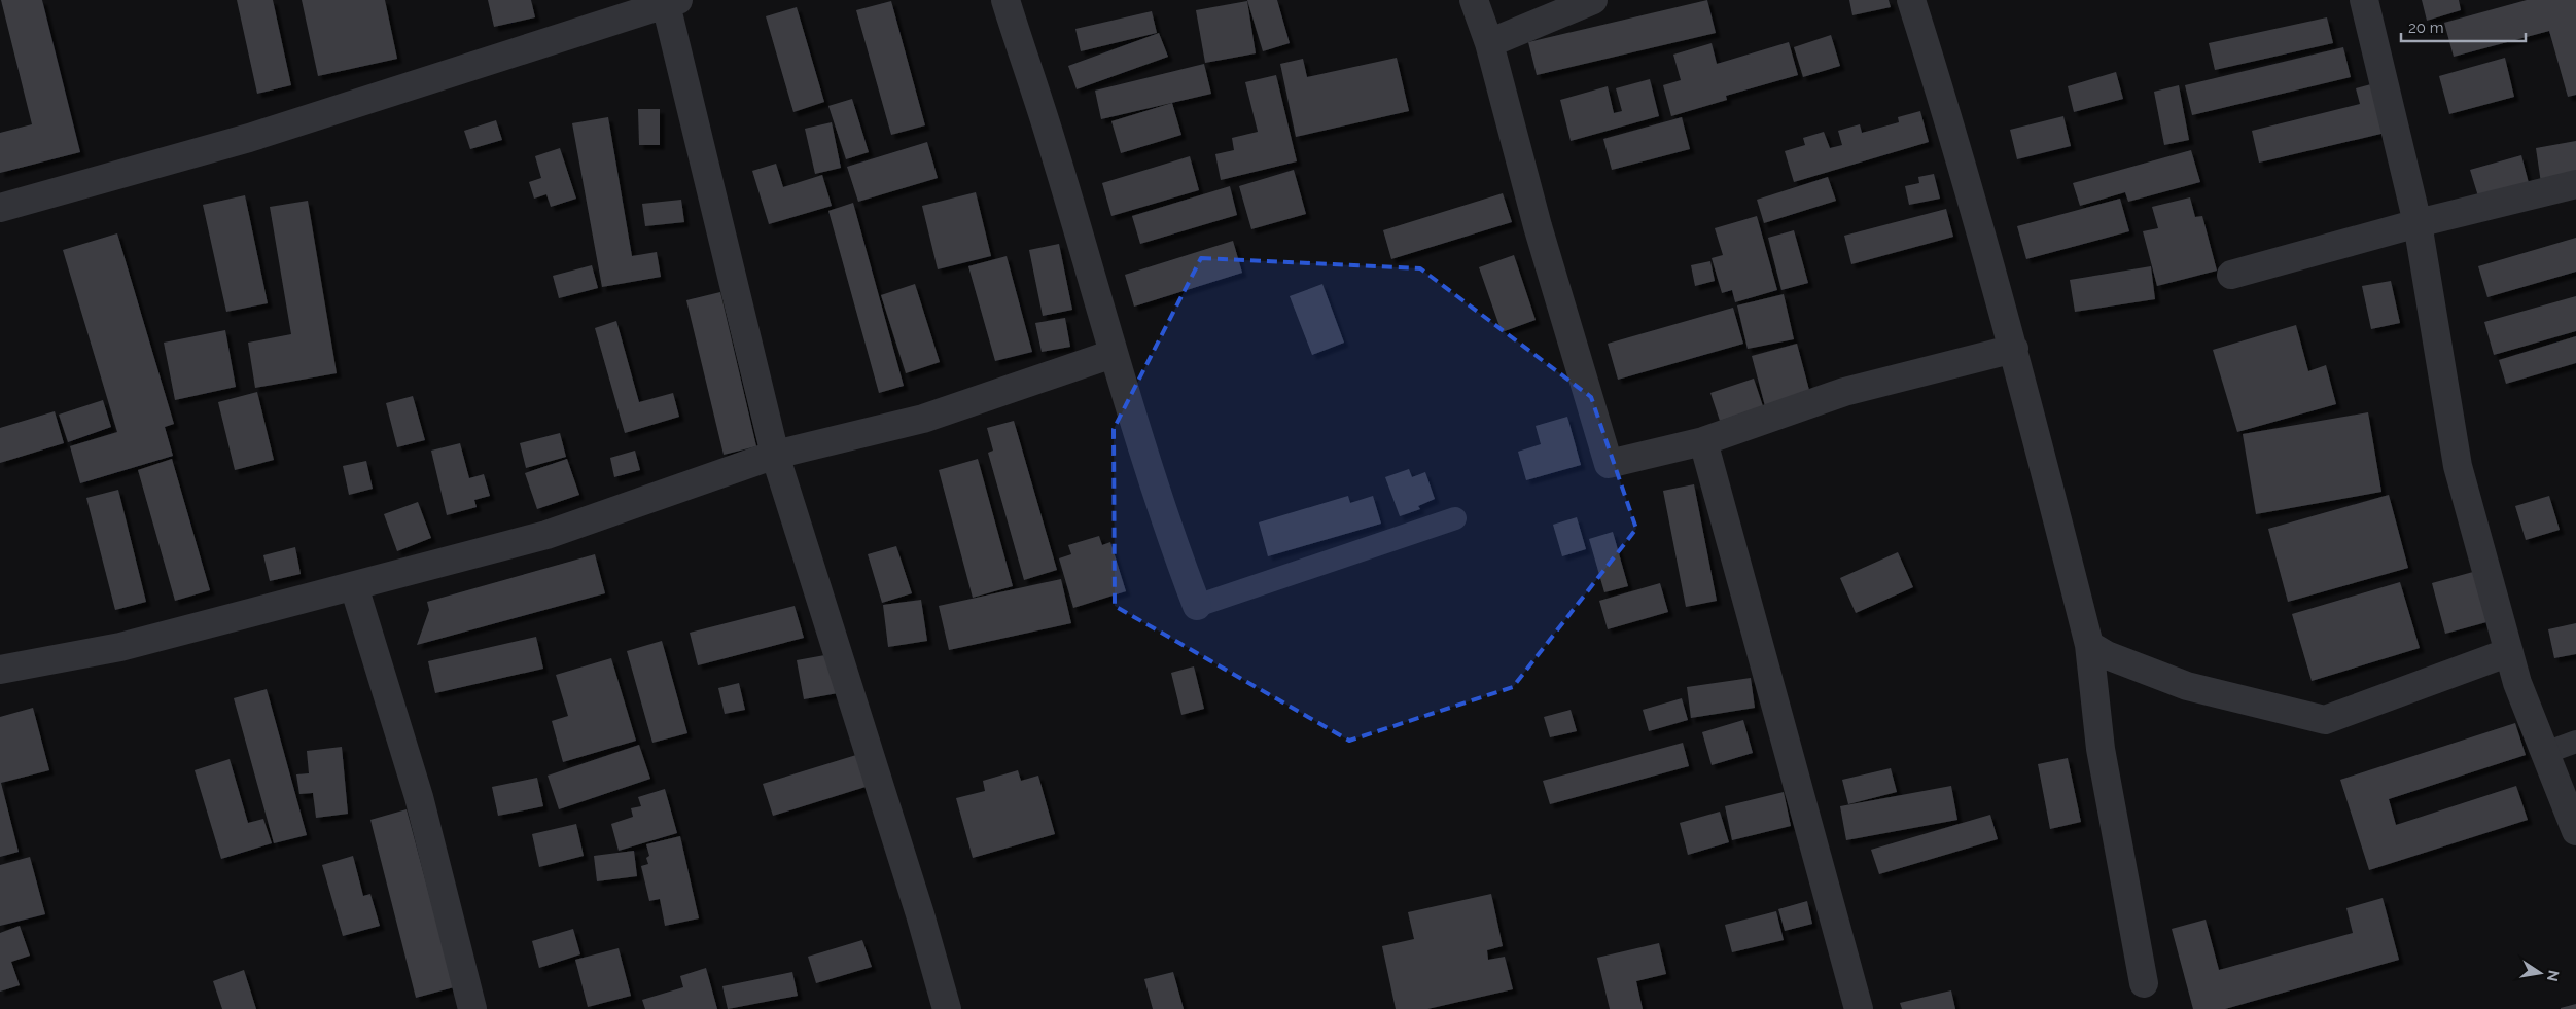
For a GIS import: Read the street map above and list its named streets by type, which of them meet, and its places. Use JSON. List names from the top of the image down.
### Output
{
  "scale_bar": "20 m",
  "north": "right"
}
